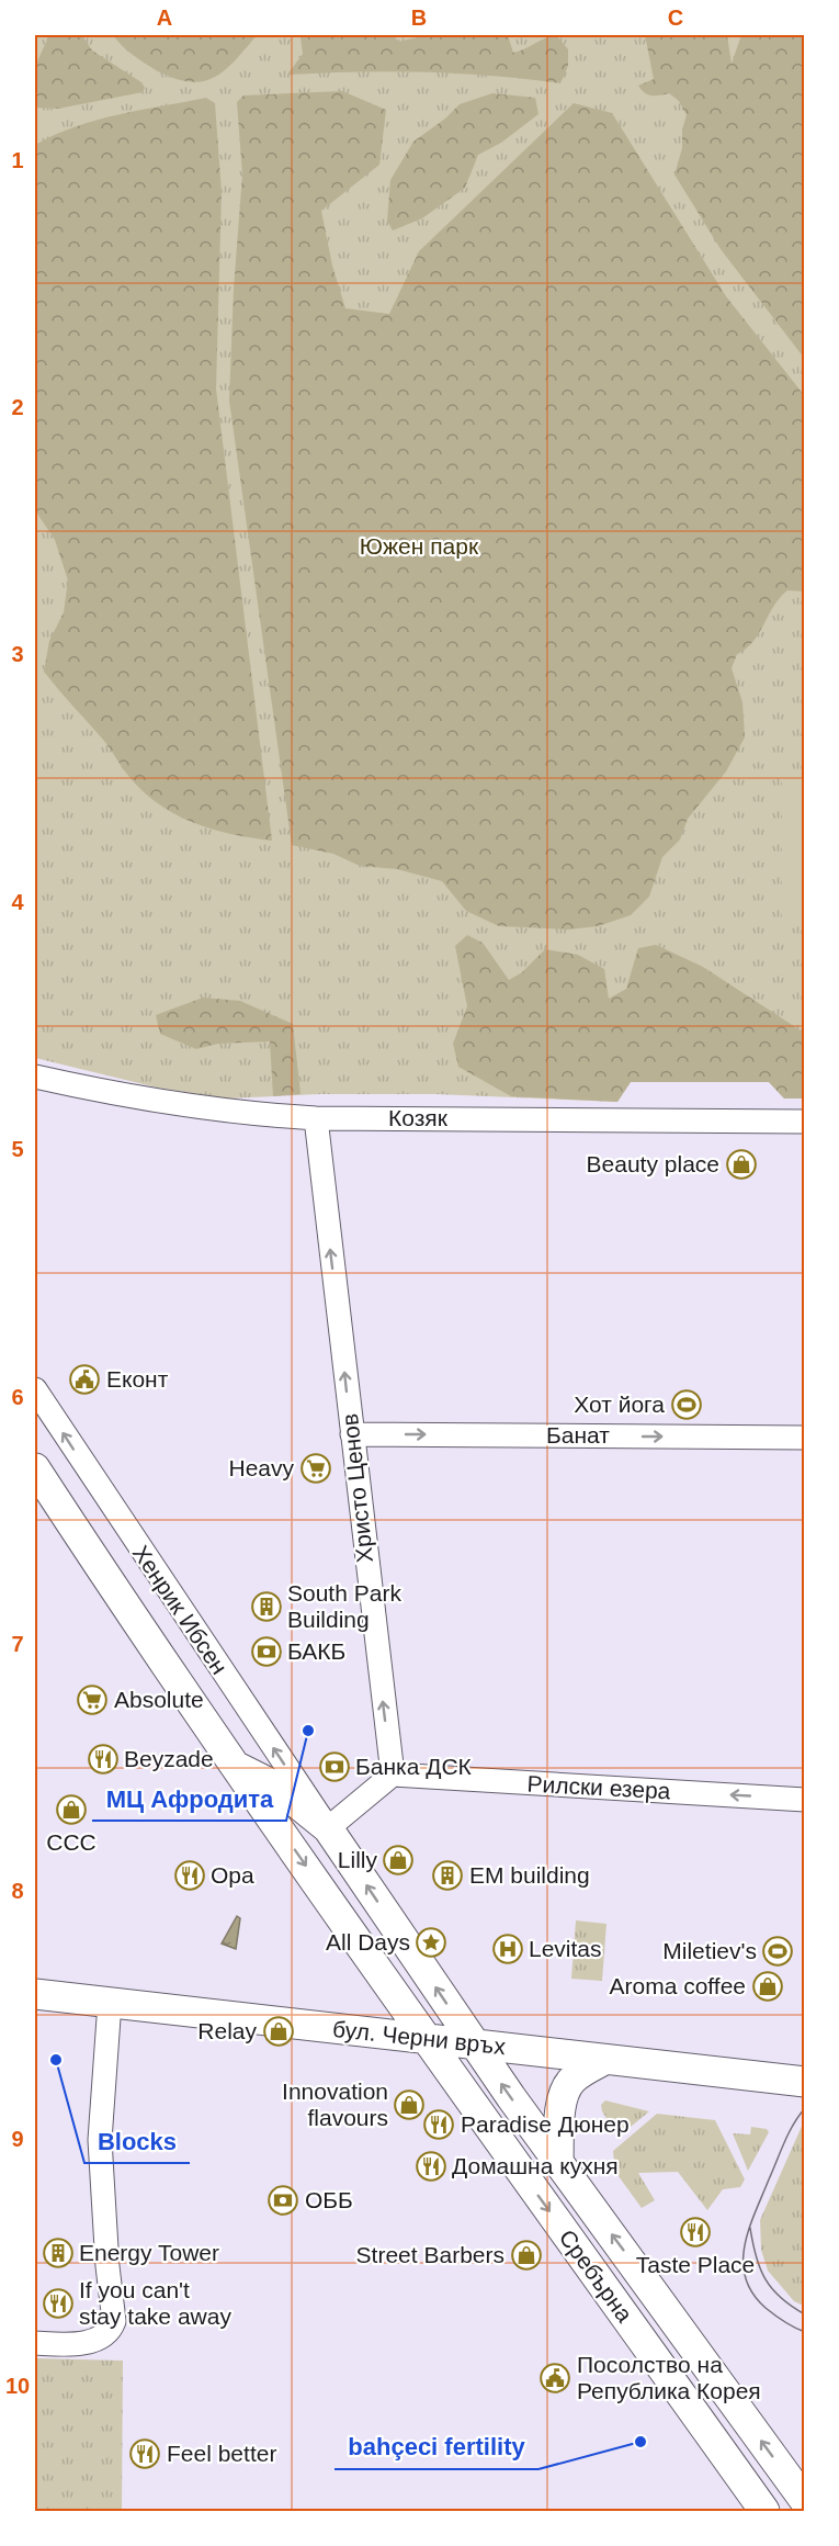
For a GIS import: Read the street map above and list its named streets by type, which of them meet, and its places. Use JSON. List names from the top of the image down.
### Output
{
  "streets": {
    "main road": ["Хенрик Ибсен", "бул. Черни връх", "Сребърна"],
    "street": [
      "Козяк",
      "Банат",
      "Христо Ценов",
      "Рилски езера"
    ]
  },
  "crossings": [
    ["Козяк", "Христо Ценов"],
    ["Банат", "Христо Ценов"],
    ["Христо Ценов", "Рилски езера"],
    ["Хенрик Ибсен", "бул. Черни връх"],
    ["Хенрик Ибсен", "Сребърна"],
    ["бул. Черни връх", "Сребърна"]
  ],
  "one_way": ["Банат", "Христо Ценов", "Рилски езера"],
  "parks": ["Южен парк"],
  "places": {
    "shop": [
      "Beauty place",
      "CCC",
      "Lilly",
      "Aroma coffee",
      "Relay",
      "Innovation flavours",
      "Street Barbers"
    ],
    "public building": ["Еконт", "Посолство на Република Корея"],
    "sports": ["Хот йога", "Miletiev's"],
    "supermarket": ["Heavy", "Absolute"],
    "building": ["South Park Building", "EM building", "Energy Tower"],
    "bank": ["БАКБ", "Банка ДСК", "ОББ"],
    "other": ["МЦ Афродита", "Blocks", "bahçeci fertility"],
    "restaurant": [
      "Beyzade",
      "Opa",
      "Paradise Дюнер",
      "Домашна кухня",
      "Taste Place",
      "If you can't stay take away",
      "Feel better"
    ],
    "place": ["All Days"],
    "hospital": ["Levitas"]
  },
  "grid": {
    "columns": ["A", "B", "C"],
    "rows": [
      "1",
      "2",
      "3",
      "4",
      "5",
      "6",
      "7",
      "8",
      "9",
      "10"
    ]
  }
}
